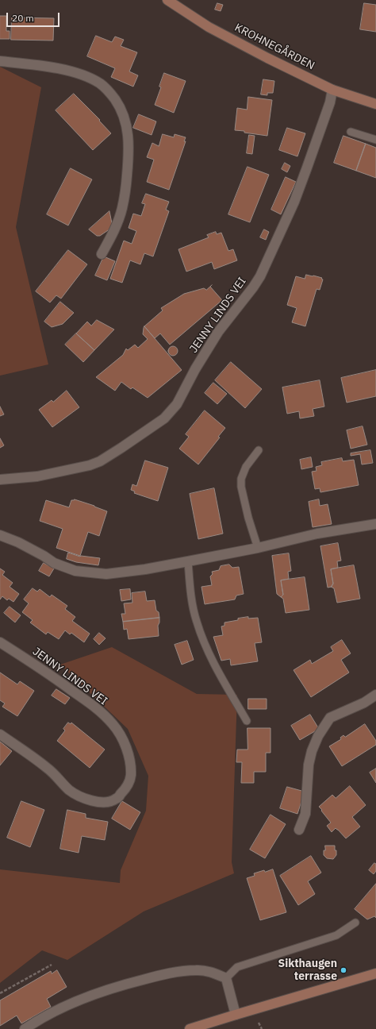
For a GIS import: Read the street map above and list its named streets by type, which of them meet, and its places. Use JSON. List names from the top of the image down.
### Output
{
  "streets": {
    "main road": ["KROHNEGÅRDEN"],
    "street": ["JENNY LINDS VEI"]
  },
  "crossings": [
    ["KROHNEGÅRDEN", "JENNY LINDS VEI"]
  ],
  "places": ["Sikthaugen terrasse"],
  "scale_bar": "20 m"
}
